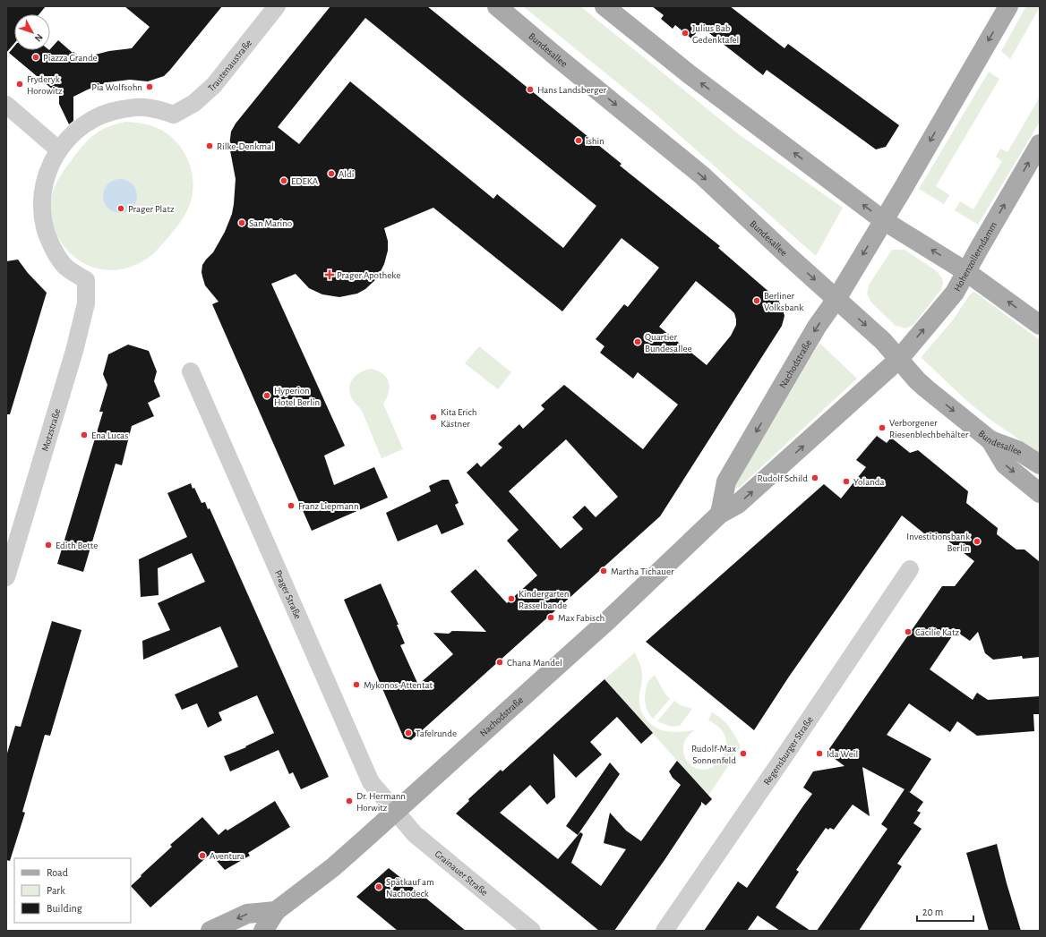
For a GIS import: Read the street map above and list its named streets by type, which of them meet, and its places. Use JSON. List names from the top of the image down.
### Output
{
  "streets": {
    "main road": ["Bundesallee", "Hohenzollerndamm", "Nachodstraße"],
    "street": [
      "Trautenaustraße",
      "Motzstraße",
      "Prager Straße",
      "Regensburger Straße",
      "Grainauer Straße"
    ]
  },
  "crossings": [
    ["Bundesallee", "Hohenzollerndamm"],
    ["Bundesallee", "Nachodstraße"],
    ["Trautenaustraße", "Motzstraße"],
    ["Hohenzollerndamm", "Nachodstraße"],
    ["Nachodstraße", "Prager Straße"],
    ["Nachodstraße", "Grainauer Straße"],
    ["Prager Straße", "Grainauer Straße"]
  ],
  "places": {
    "other": [
      "Julius Bab Gedenktafel",
      "Piazza Grande",
      "Fryderyk Horowitz",
      "Pia Wolfsohn",
      "Hans Landsberger",
      "ishin",
      "Rilke-Denkmal",
      "Aldi",
      "EDEKA",
      "Prager Platz",
      "San Marino",
      "Berliner Volksbank",
      "Quartier Bundesallee",
      "Hyperion Hotel Berlin",
      "Kita Erich Kästner",
      "Verborgener Riesenblechbehälter",
      "Ena Lucas",
      "Rudolf Schild",
      "Yolanda",
      "Franz Liepmann",
      "Investitionsbank Berlin",
      "Edith Bette",
      "Martha Tichauer",
      "Kindergarten Rasselbande",
      "Max Fabisch",
      "Cäcilie Katz",
      "Chana Mandel",
      "Mykonos-Attentat",
      "Tafelrunde",
      "Rudolf-Max Sonnenfeld",
      "Ida Weil",
      "Dr. Hermann Horwitz",
      "Aventura",
      "Spätkauf am Nachodeck"
    ],
    "health": ["Prager Apotheke"]
  },
  "legend": ["Road", "Park", "Building"],
  "scale_bar": "20 m",
  "north": "bottom right"
}
